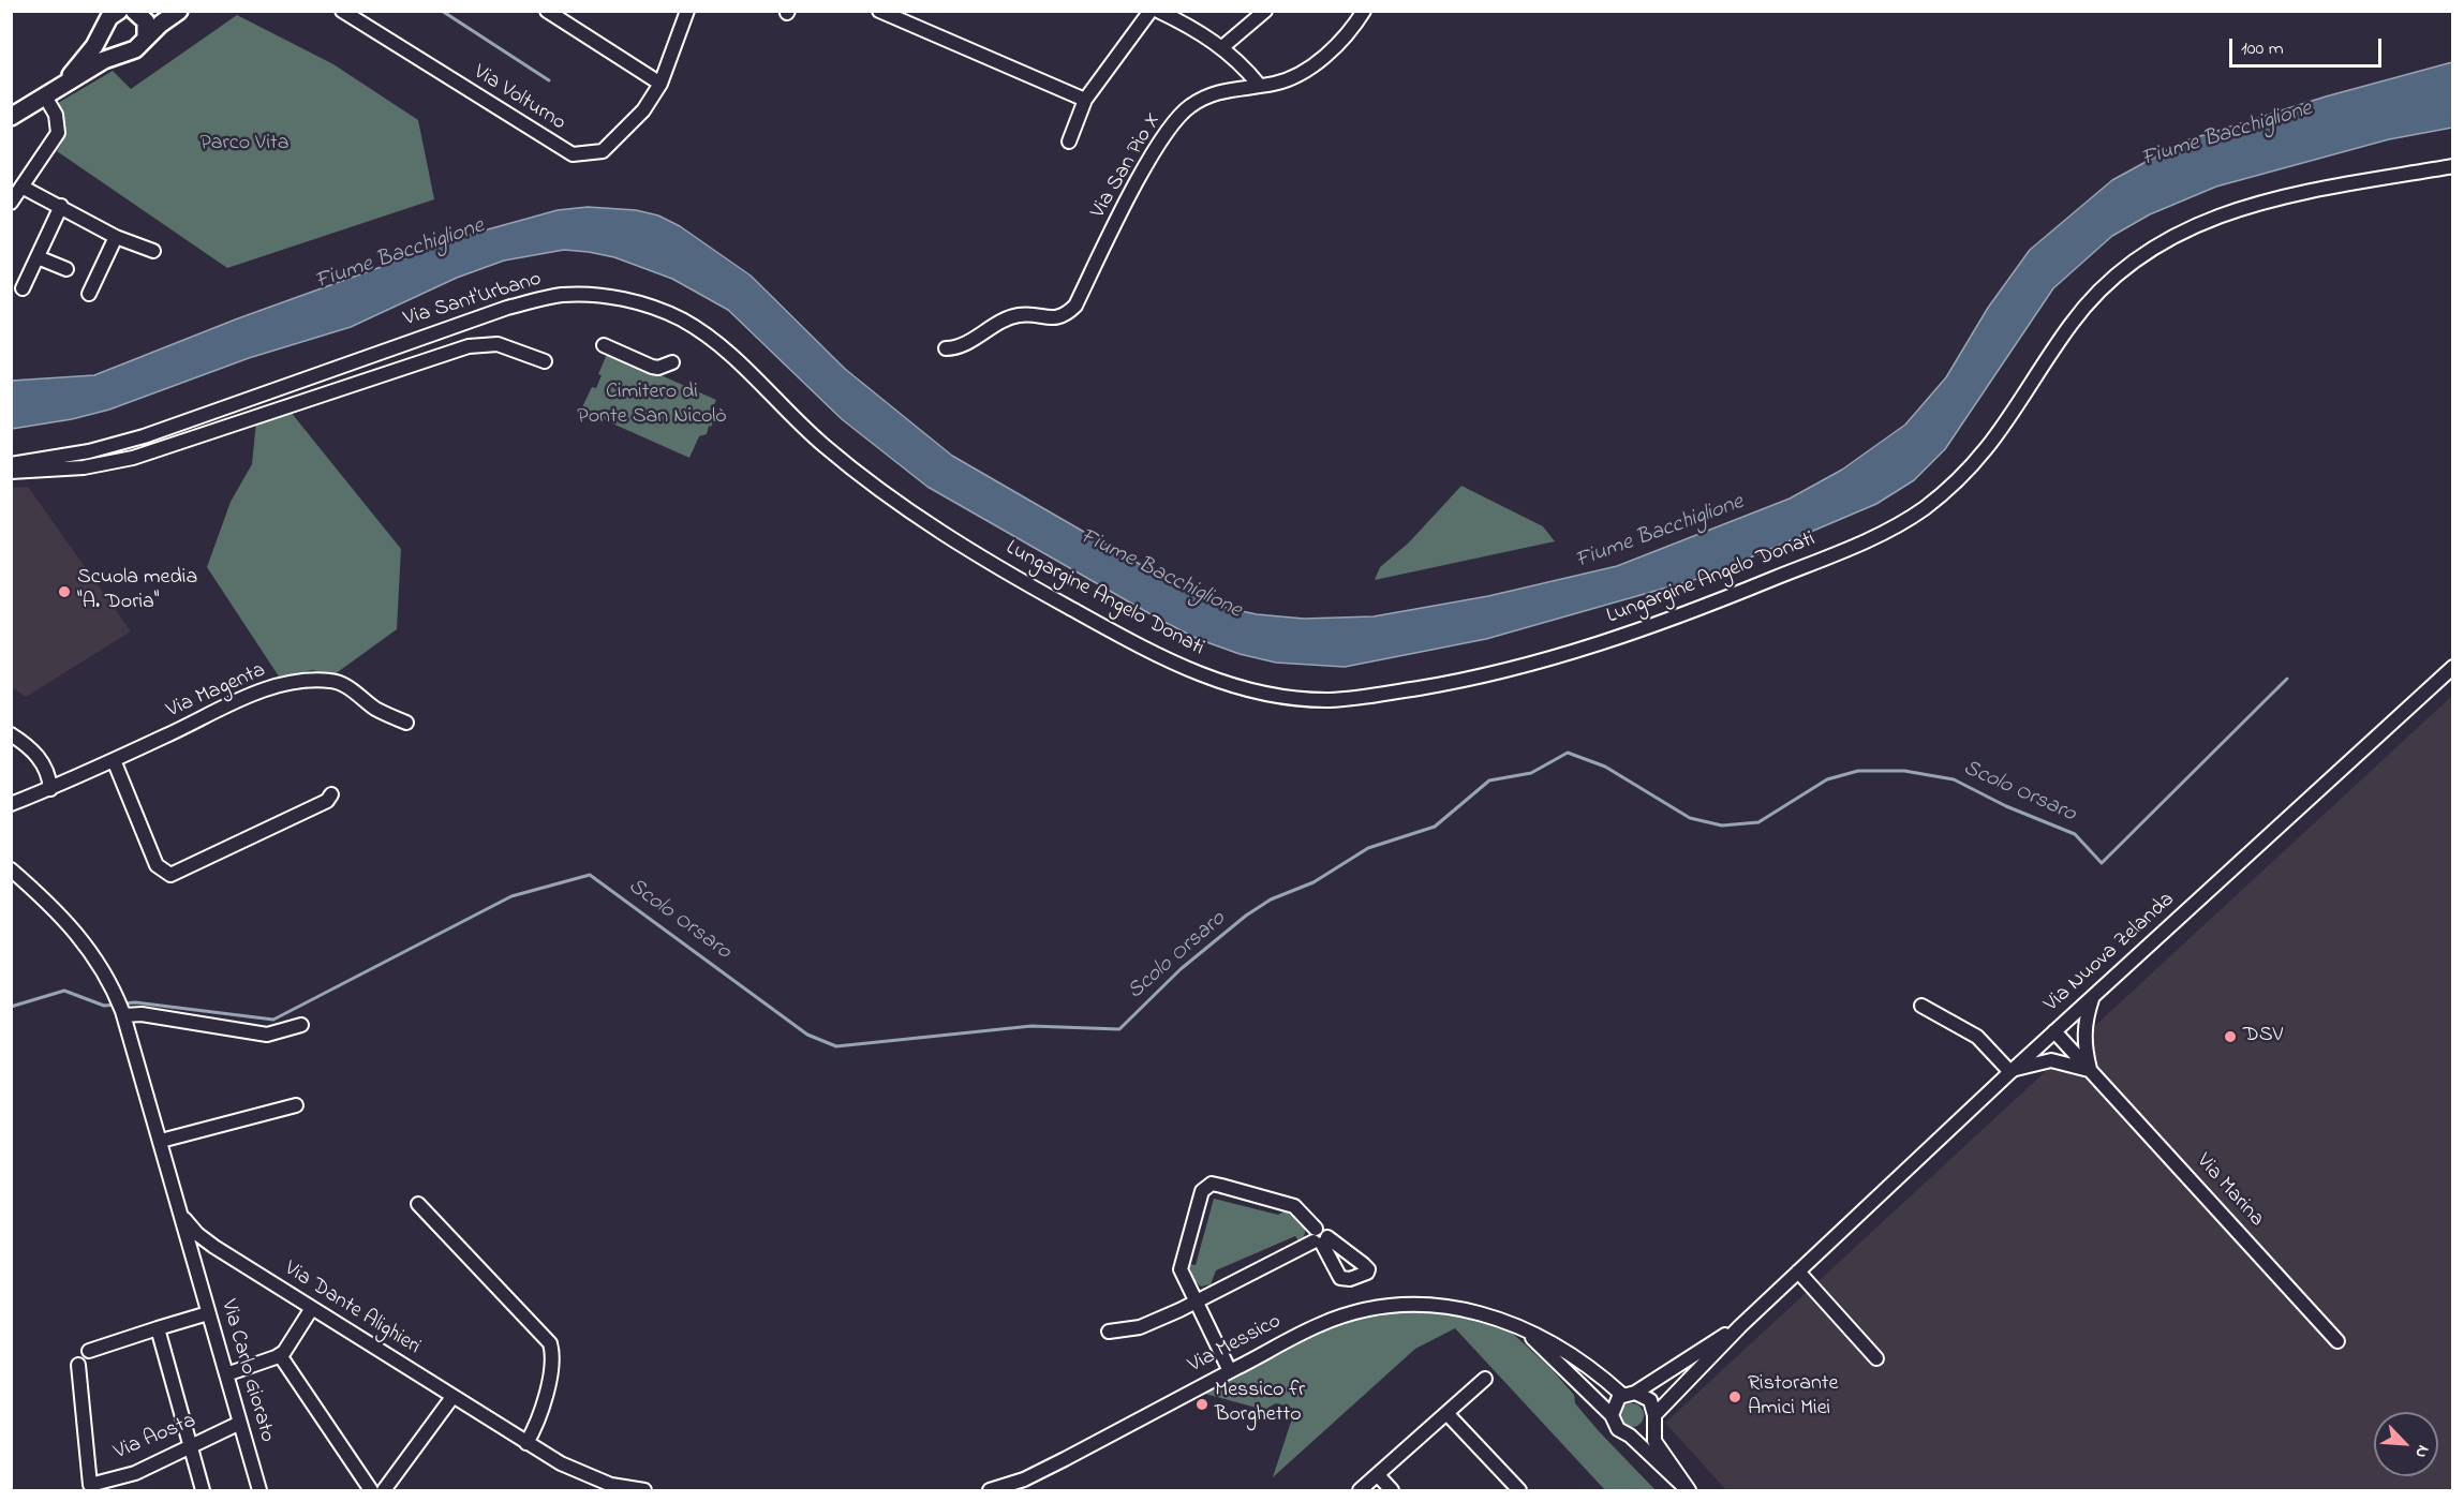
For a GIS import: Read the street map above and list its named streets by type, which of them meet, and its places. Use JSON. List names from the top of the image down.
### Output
{
  "streets": {
    "street": [
      "Via Volturno",
      "Via San Pio X",
      "Via Sant'Urbano",
      "Lungargine Angelo Donati",
      "Via Magenta",
      "Via Nuova Zelanda",
      "Via Marina",
      "Via Dante Alighieri",
      "Via Messico",
      "Via Carlo Giorato",
      "Via Aosta"
    ]
  },
  "crossings": [
    ["Via Sant'Urbano", "Lungargine Angelo Donati"],
    ["Via Nuova Zelanda", "Via Marina"],
    ["Via Nuova Zelanda", "Via Messico"],
    ["Via Dante Alighieri", "Via Carlo Giorato"],
    ["Via Carlo Giorato", "Via Aosta"]
  ],
  "water": ["Fiume Bacchiglione", "Scolo Orsaro"],
  "parks": ["Parco Vita", "Cimitero di Ponte San Nicolò"],
  "places": [
    "Scuola media \"A. Doria\"",
    "DSV",
    "Ristorante Amici Miei",
    "Messico fr Borghetto"
  ],
  "scale_bar": "100 m",
  "north": "bottom right"
}
